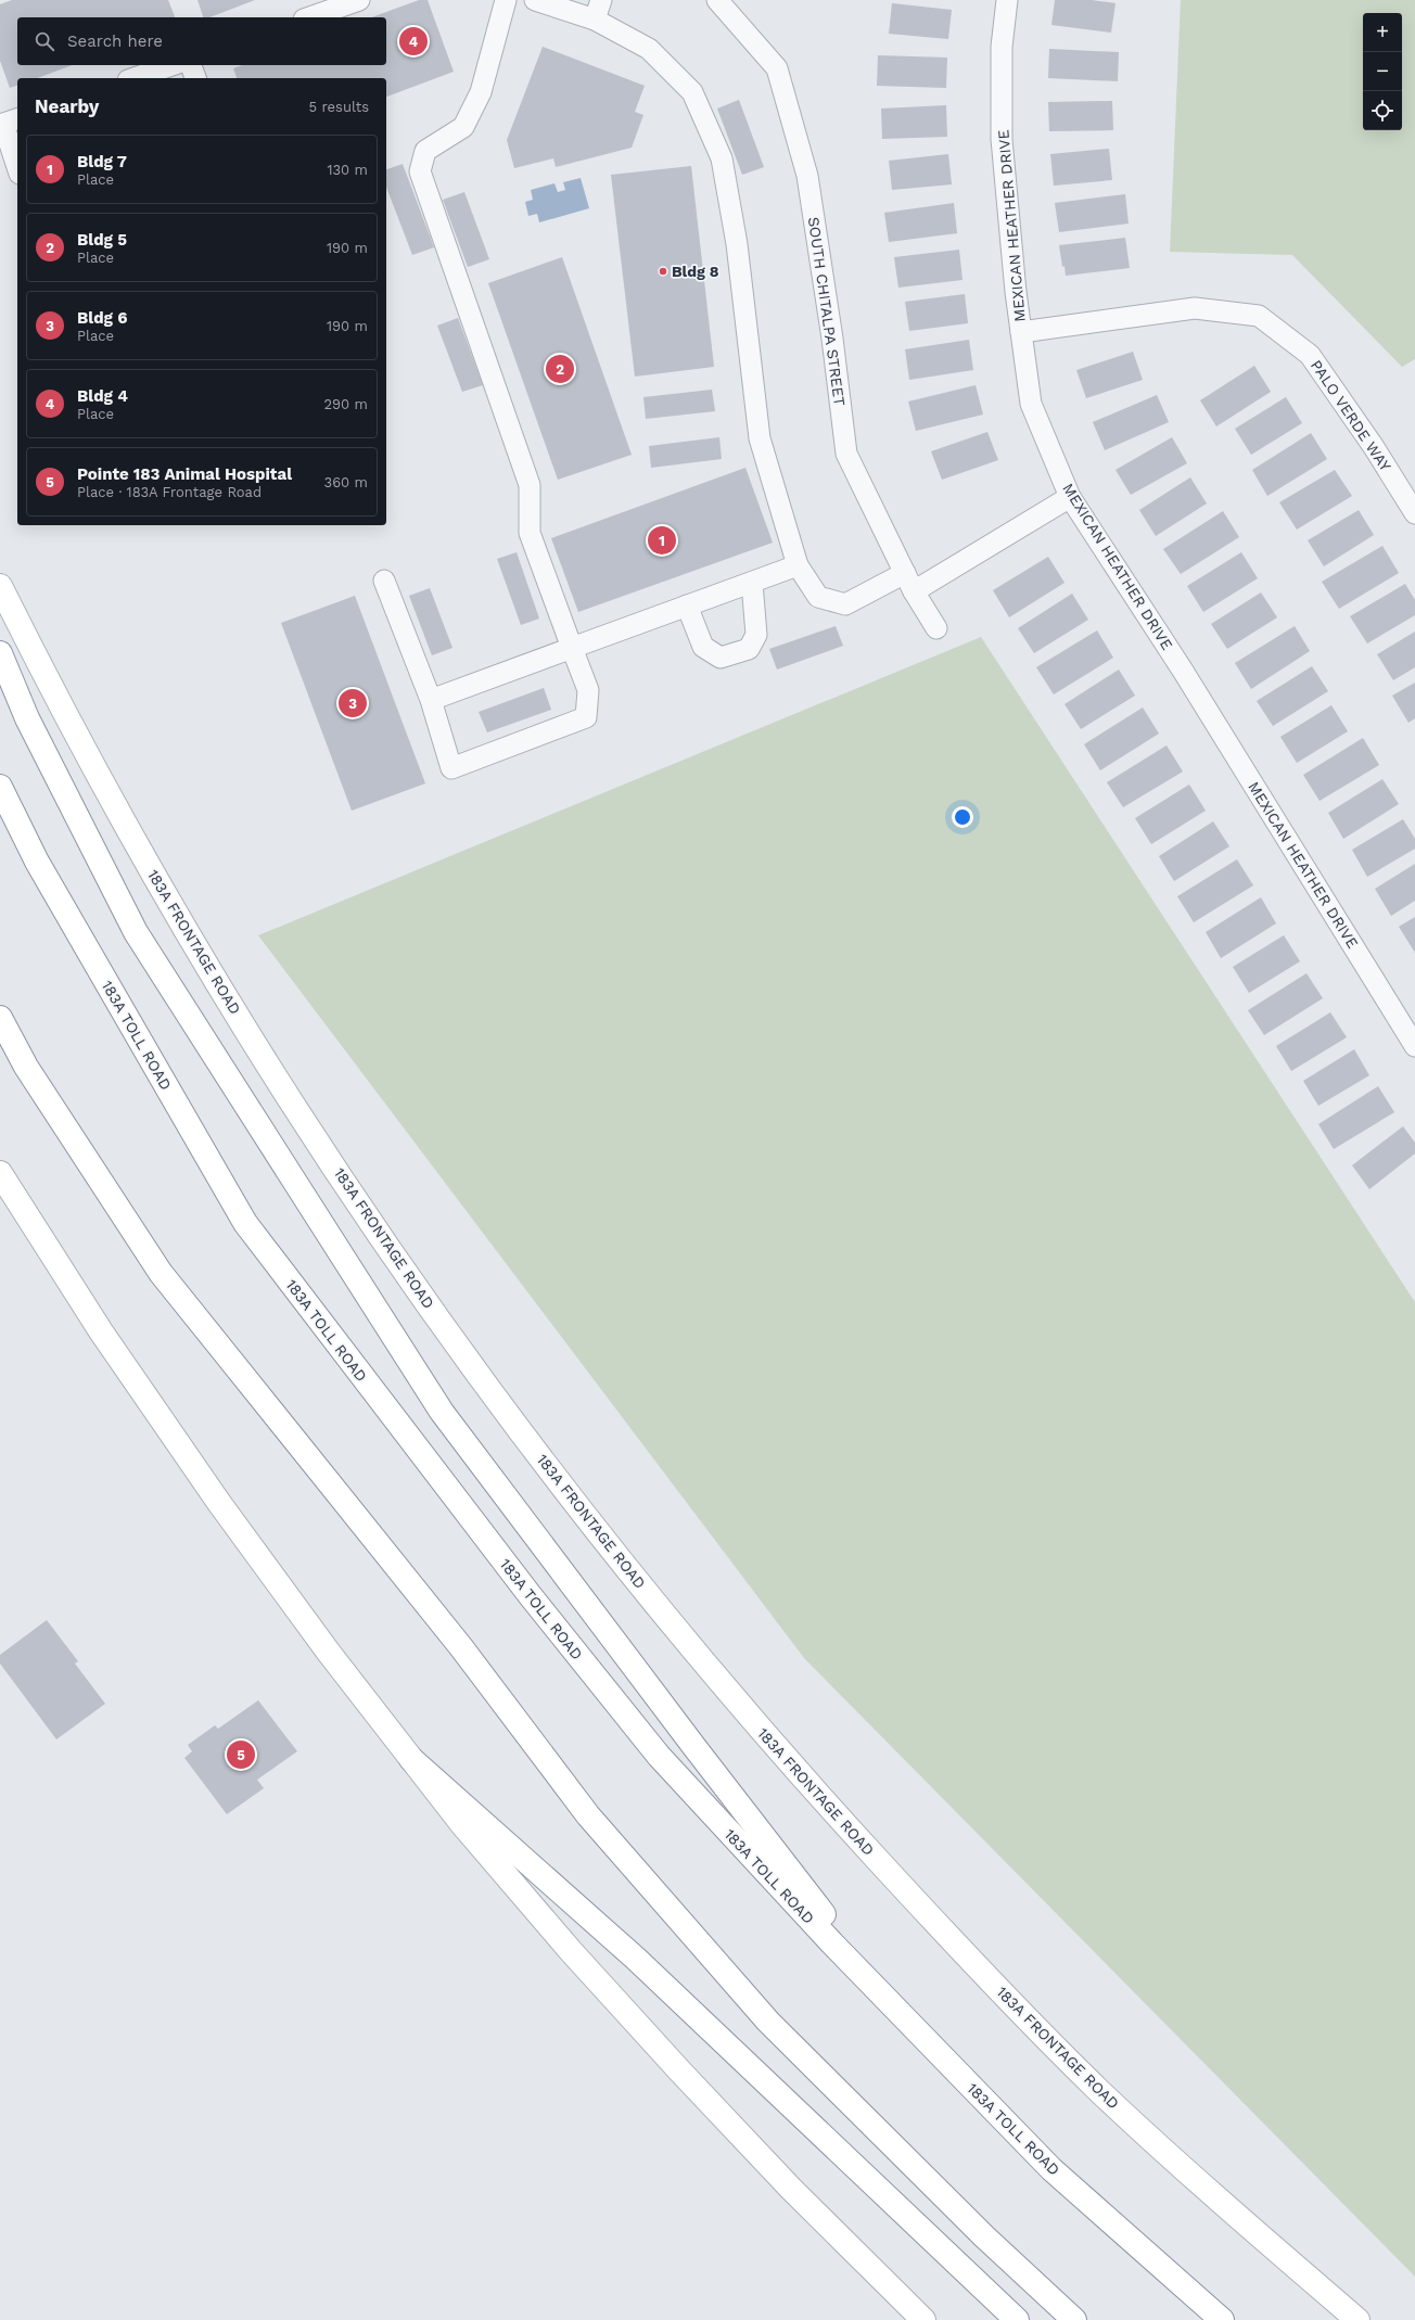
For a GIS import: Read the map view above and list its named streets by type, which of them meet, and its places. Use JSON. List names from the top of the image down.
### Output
{
  "streets": {
    "main road": ["183A FRONTAGE ROAD", "183A TOLL ROAD"],
    "street": ["MEXICAN HEATHER DRIVE", "SOUTH CHITALPA STREET", "PALO VERDE WAY"]
  },
  "crossings": [
    ["MEXICAN HEATHER DRIVE", "PALO VERDE WAY"]
  ],
  "places": ["Bldg 8"],
  "page": {
    "map_buttons": ["+", "−"],
    "search": "Search here",
    "pins": [
      "4",
      "2",
      "1",
      "3",
      "5"
    ],
    "heading": ["Nearby", "5 results"],
    "list": [
      {
        "mark": "1",
        "name": "Bldg 7",
        "note": "Place",
        "value": "130 m"
      },
      {
        "mark": "2",
        "name": "Bldg 5",
        "note": "Place",
        "value": "190 m"
      },
      {
        "mark": "3",
        "name": "Bldg 6",
        "note": "Place",
        "value": "190 m"
      },
      {
        "mark": "4",
        "name": "Bldg 4",
        "note": "Place",
        "value": "290 m"
      },
      {
        "mark": "5",
        "name": "Pointe 183 Animal Hospital",
        "note": "Place · 183A Frontage Road",
        "value": "360 m"
      }
    ]
  }
}
